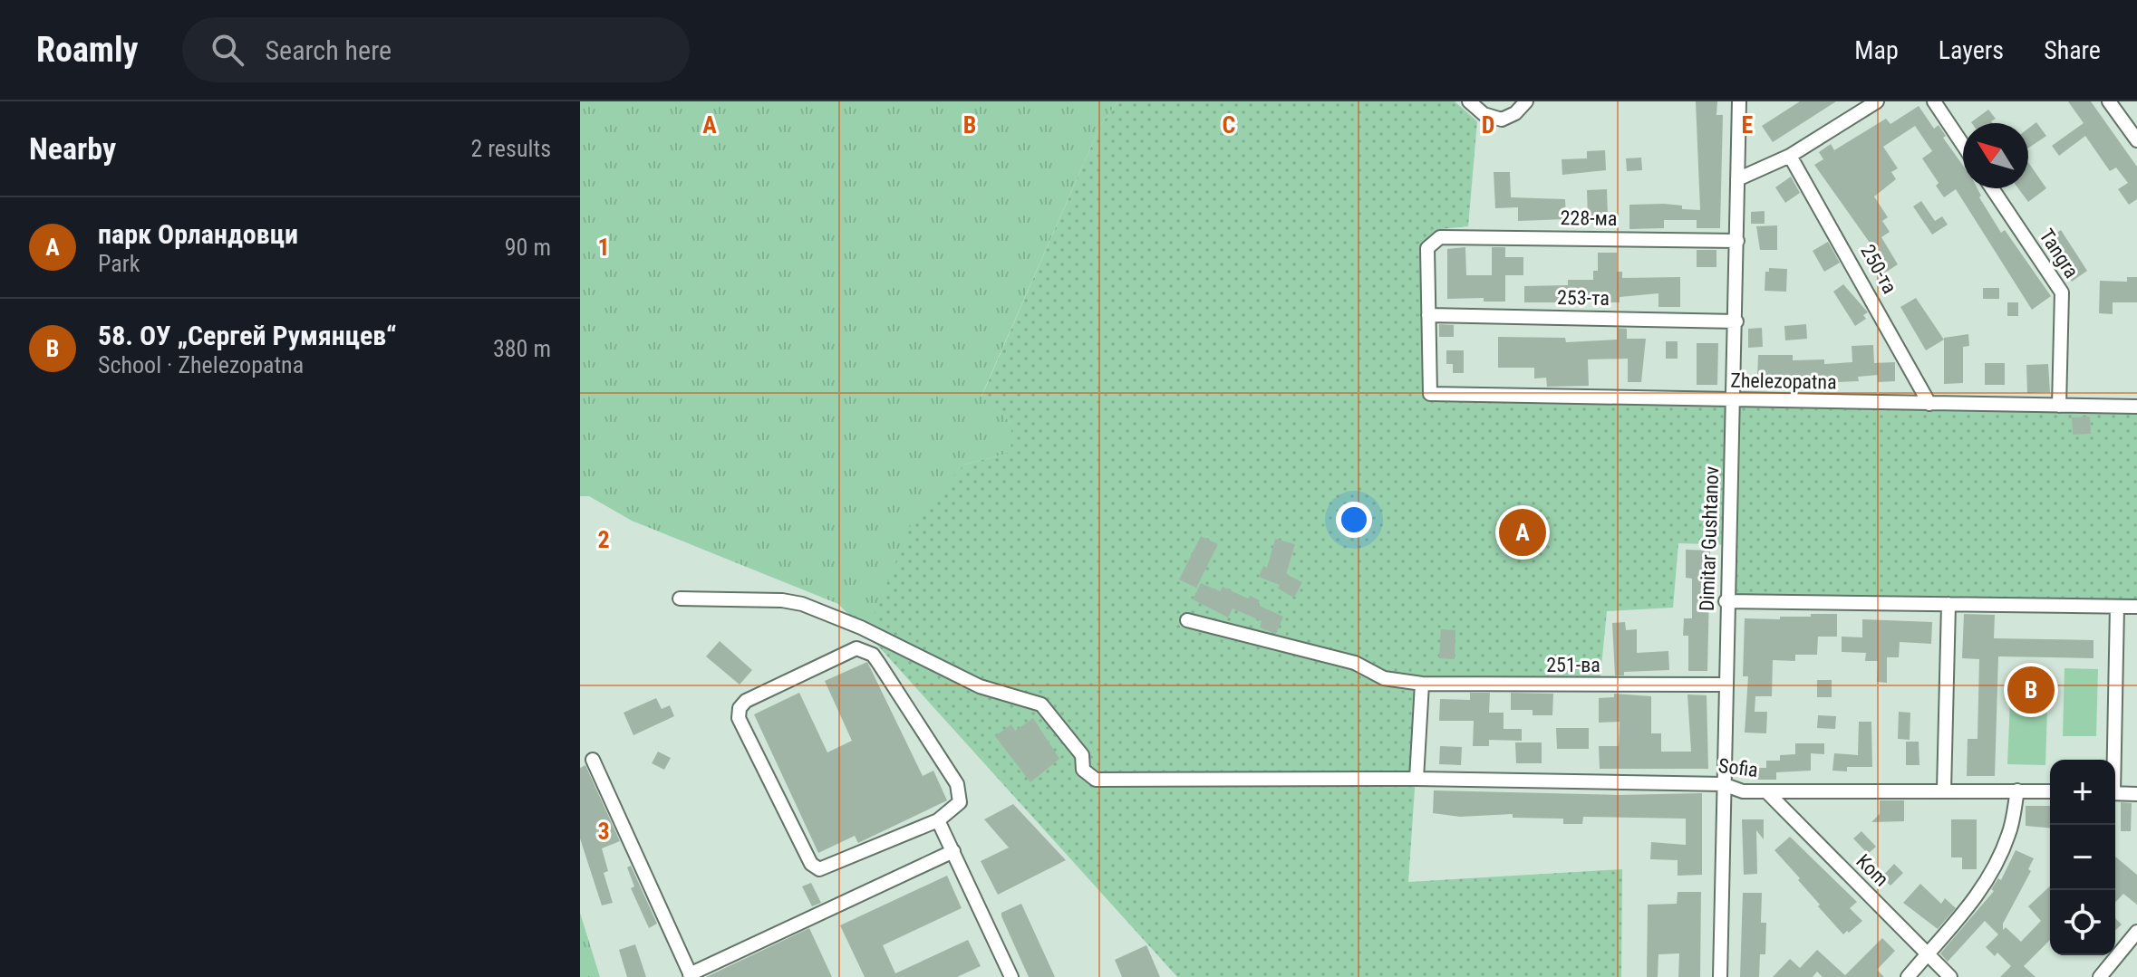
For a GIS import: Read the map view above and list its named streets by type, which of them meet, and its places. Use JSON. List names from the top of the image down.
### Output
{
  "streets": {
    "street": [
      "228-ма",
      "Tangra",
      "250-та",
      "253-та",
      "Zhelezopatna",
      "Dimitar Gushtanov",
      "251-ва",
      "Sofia",
      "Kom"
    ]
  },
  "crossings": [
    ["228-ма", "253-та"],
    ["228-ма", "Zhelezopatna"],
    ["228-ма", "Dimitar Gushtanov"],
    ["Tangra", "Zhelezopatna"],
    ["250-та", "Zhelezopatna"],
    ["253-та", "Zhelezopatna"],
    ["253-та", "Dimitar Gushtanov"],
    ["Zhelezopatna", "Dimitar Gushtanov"],
    ["Dimitar Gushtanov", "251-ва"],
    ["Dimitar Gushtanov", "Sofia"],
    ["Sofia", "Kom"]
  ],
  "north": "top left",
  "page": {
    "header": "Roamly",
    "search": "Search here",
    "nav": ["Map", "Layers", "Share"],
    "heading": ["Nearby", "2 results"],
    "list": [
      {
        "mark": "A",
        "name": "парк Орландовци",
        "note": "Park",
        "value": "90 m"
      },
      {
        "mark": "B",
        "name": "58. ОУ „Сергей Румянцев“",
        "note": "School · Zhelezopatna",
        "value": "380 m"
      }
    ],
    "pins": ["A", "B"],
    "map_buttons": ["+", "−"]
  },
  "grid": {
    "columns": [
      "A",
      "B",
      "C",
      "D",
      "E"
    ],
    "rows": ["1", "2", "3"]
  }
}
